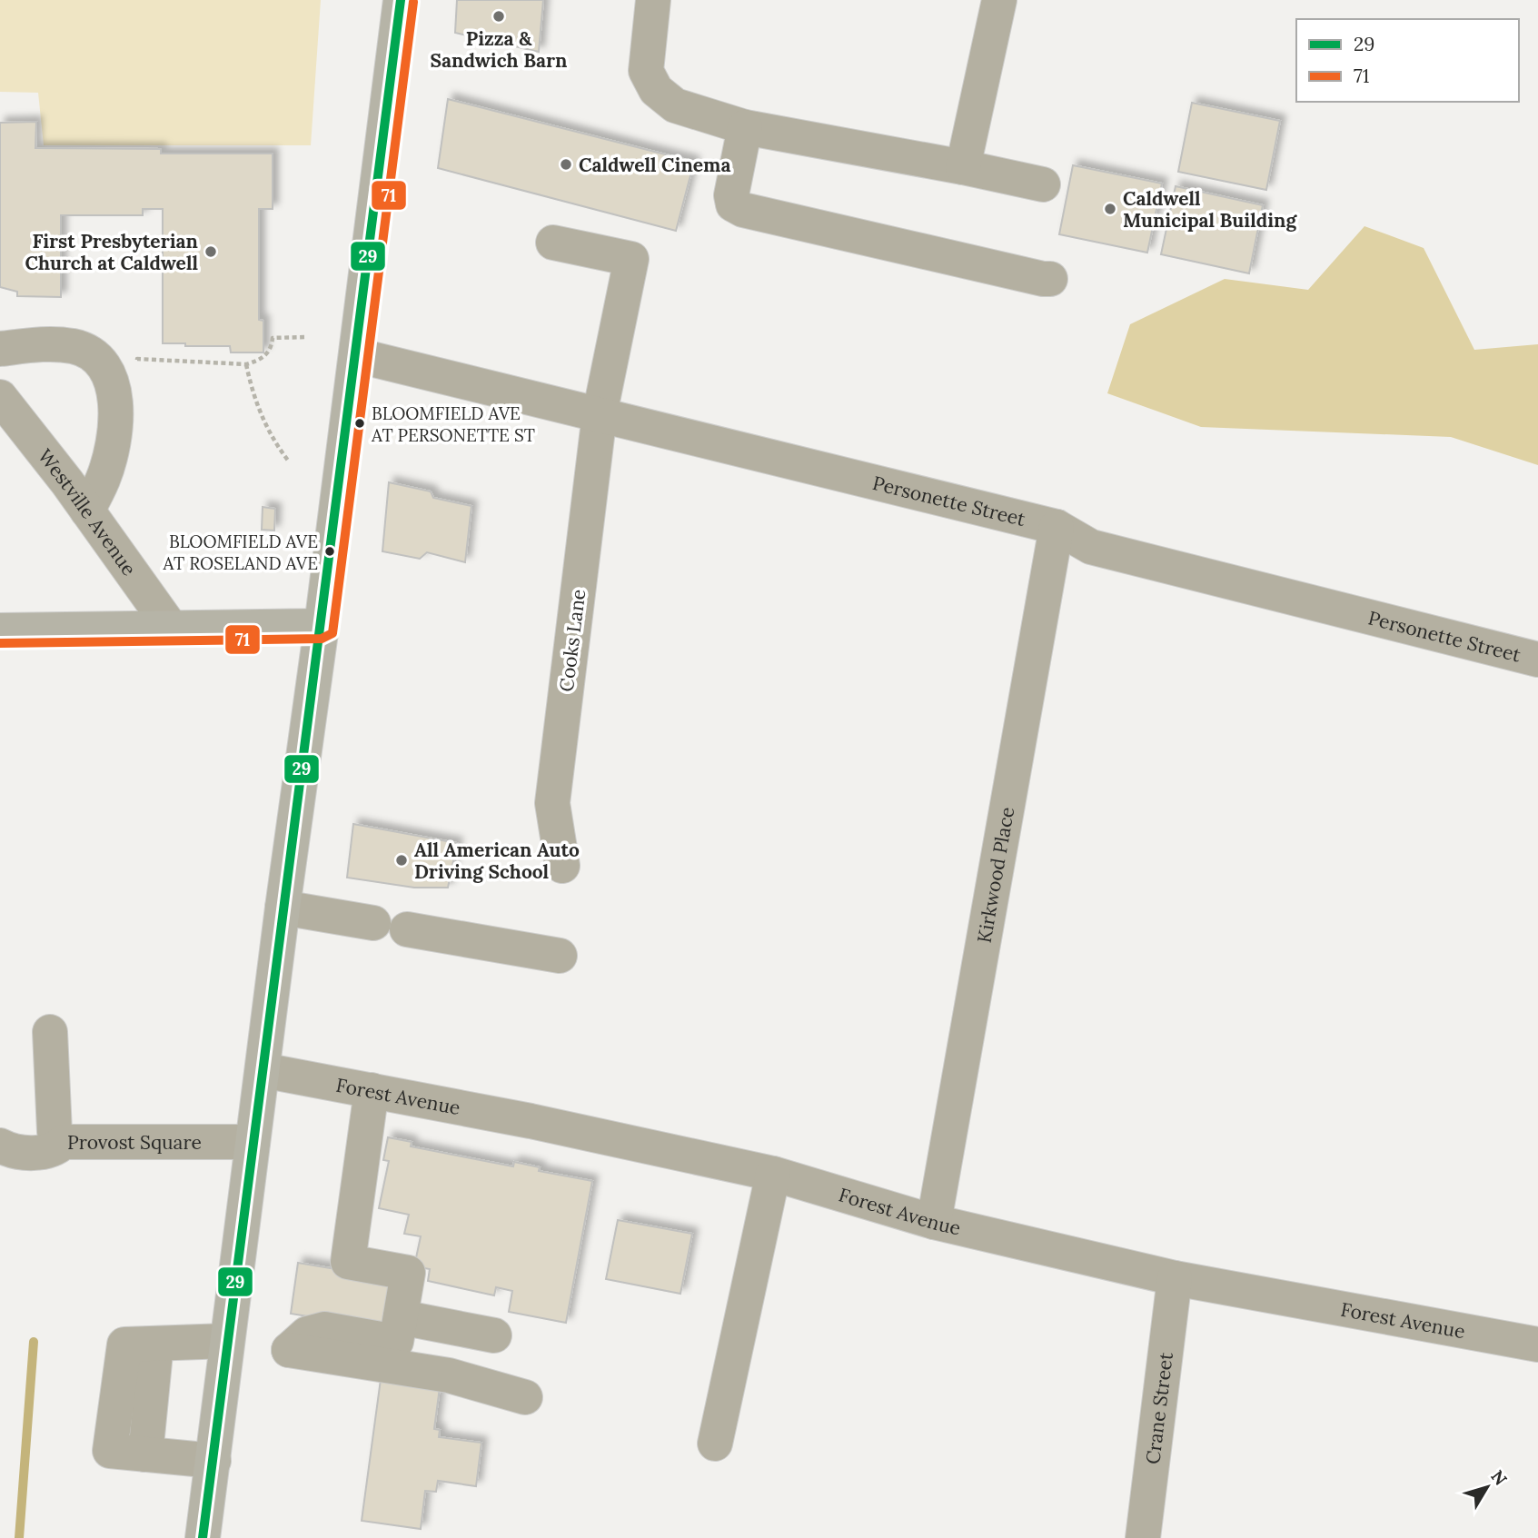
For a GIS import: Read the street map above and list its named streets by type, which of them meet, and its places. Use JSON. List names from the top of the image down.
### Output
{
  "streets": {
    "street": [
      "Personette Street",
      "Westville Avenue",
      "Cooks Lane",
      "Kirkwood Place",
      "Forest Avenue",
      "Provost Square",
      "Crane Street"
    ]
  },
  "crossings": [
    ["Personette Street", "Cooks Lane"],
    ["Personette Street", "Kirkwood Place"],
    ["Kirkwood Place", "Forest Avenue"],
    ["Forest Avenue", "Crane Street"]
  ],
  "places": [
    "Pizza & Sandwich Barn",
    "Caldwell Cinema",
    "Caldwell Municipal Building",
    "First Presbyterian Church at Caldwell",
    "BLOOMFIELD AVE AT PERSONETTE ST",
    "BLOOMFIELD AVE AT ROSELAND AVE",
    "All American Auto Driving School"
  ],
  "lines": ["transit line 29", "transit line 71"],
  "legend": ["29", "71"],
  "north": "top right"
}
